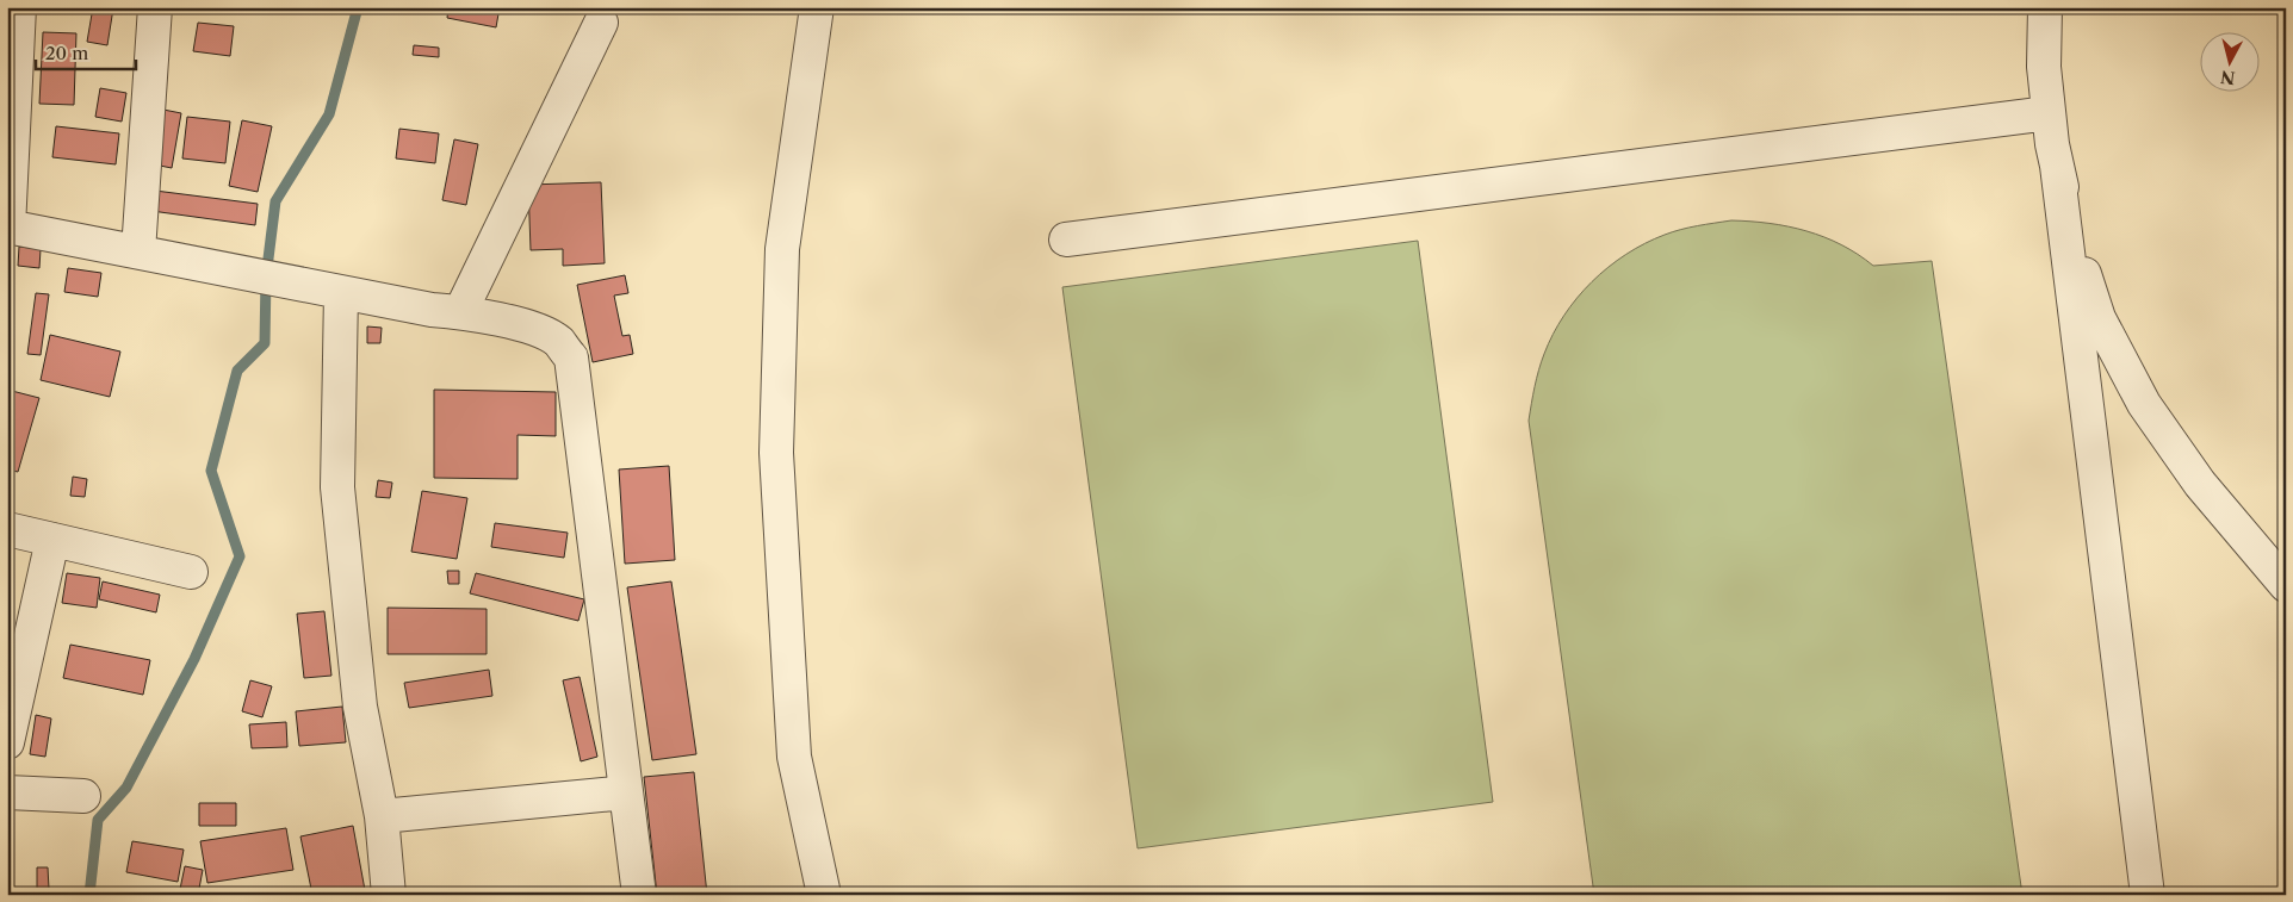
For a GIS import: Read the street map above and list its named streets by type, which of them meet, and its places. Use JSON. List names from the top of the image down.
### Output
{
  "scale_bar": "20 m",
  "north": "bottom"
}
